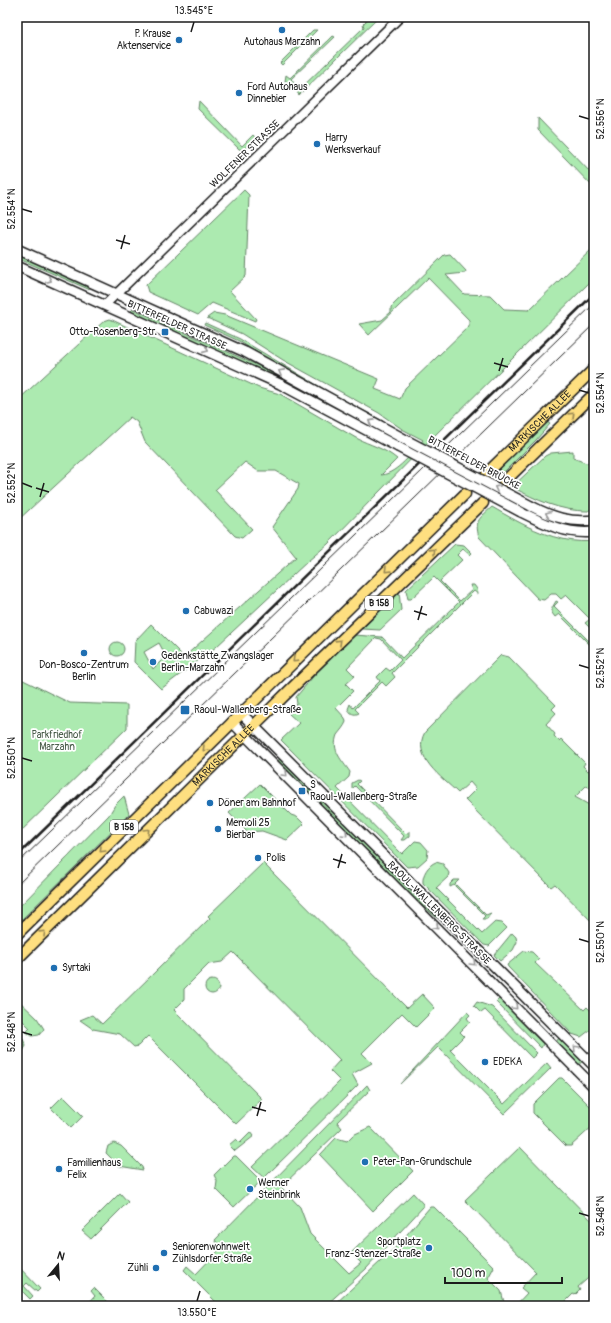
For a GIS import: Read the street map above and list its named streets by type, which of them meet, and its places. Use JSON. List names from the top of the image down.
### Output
{
  "streets": {
    "main road": [
      "BITTERFELDER STRASSE",
      "MÄRKISCHE ALLEE",
      "BITTERFELDER BRÜCKE",
      "B 158",
      "RAOUL-WALLENBERG-STRASSE"
    ],
    "street": ["WOLFENER STRASSE"]
  },
  "crossings": [
    ["WOLFENER STRASSE", "BITTERFELDER STRASSE"],
    ["BITTERFELDER STRASSE", "BITTERFELDER BRÜCKE"],
    ["MÄRKISCHE ALLEE", "RAOUL-WALLENBERG-STRASSE"]
  ],
  "one_way": ["BITTERFELDER BRÜCKE"],
  "parks": ["Parkfriedhof Marzahn"],
  "places": {
    "other": [
      "Autohaus Marzahn",
      "P. Krause Aktenservice",
      "Ford Autohaus Dinnebier",
      "Harry Werksverkauf",
      "Cabuwazi",
      "Don-Bosco-Zentrum Berlin",
      "Gedenkstätte Zwangslager Berlin-Marzahn",
      "Döner am Bahnhof",
      "Memoli 25 Bierbar",
      "Polis",
      "Syrtaki",
      "EDEKA",
      "Peter-Pan-Grundschule",
      "Familienhaus Felix",
      "Werner Steinbrink",
      "Sportplatz Franz-Stenzer-Straße",
      "Seniorenwohnwelt Zühlsdorfer Straße",
      "Zühli"
    ],
    "transit": ["Otto-Rosenberg-Str.", "Raoul-Wallenberg-Straße", "S Raoul-Wallenberg-Straße"]
  },
  "scale_bar": "100 m",
  "north": "top",
  "coordinates": [
    "13.545°E",
    "52.556°N",
    "52.554°N",
    "52.552°N",
    "52.550°N",
    "52.548°N",
    "13.550°E"
  ]
}
